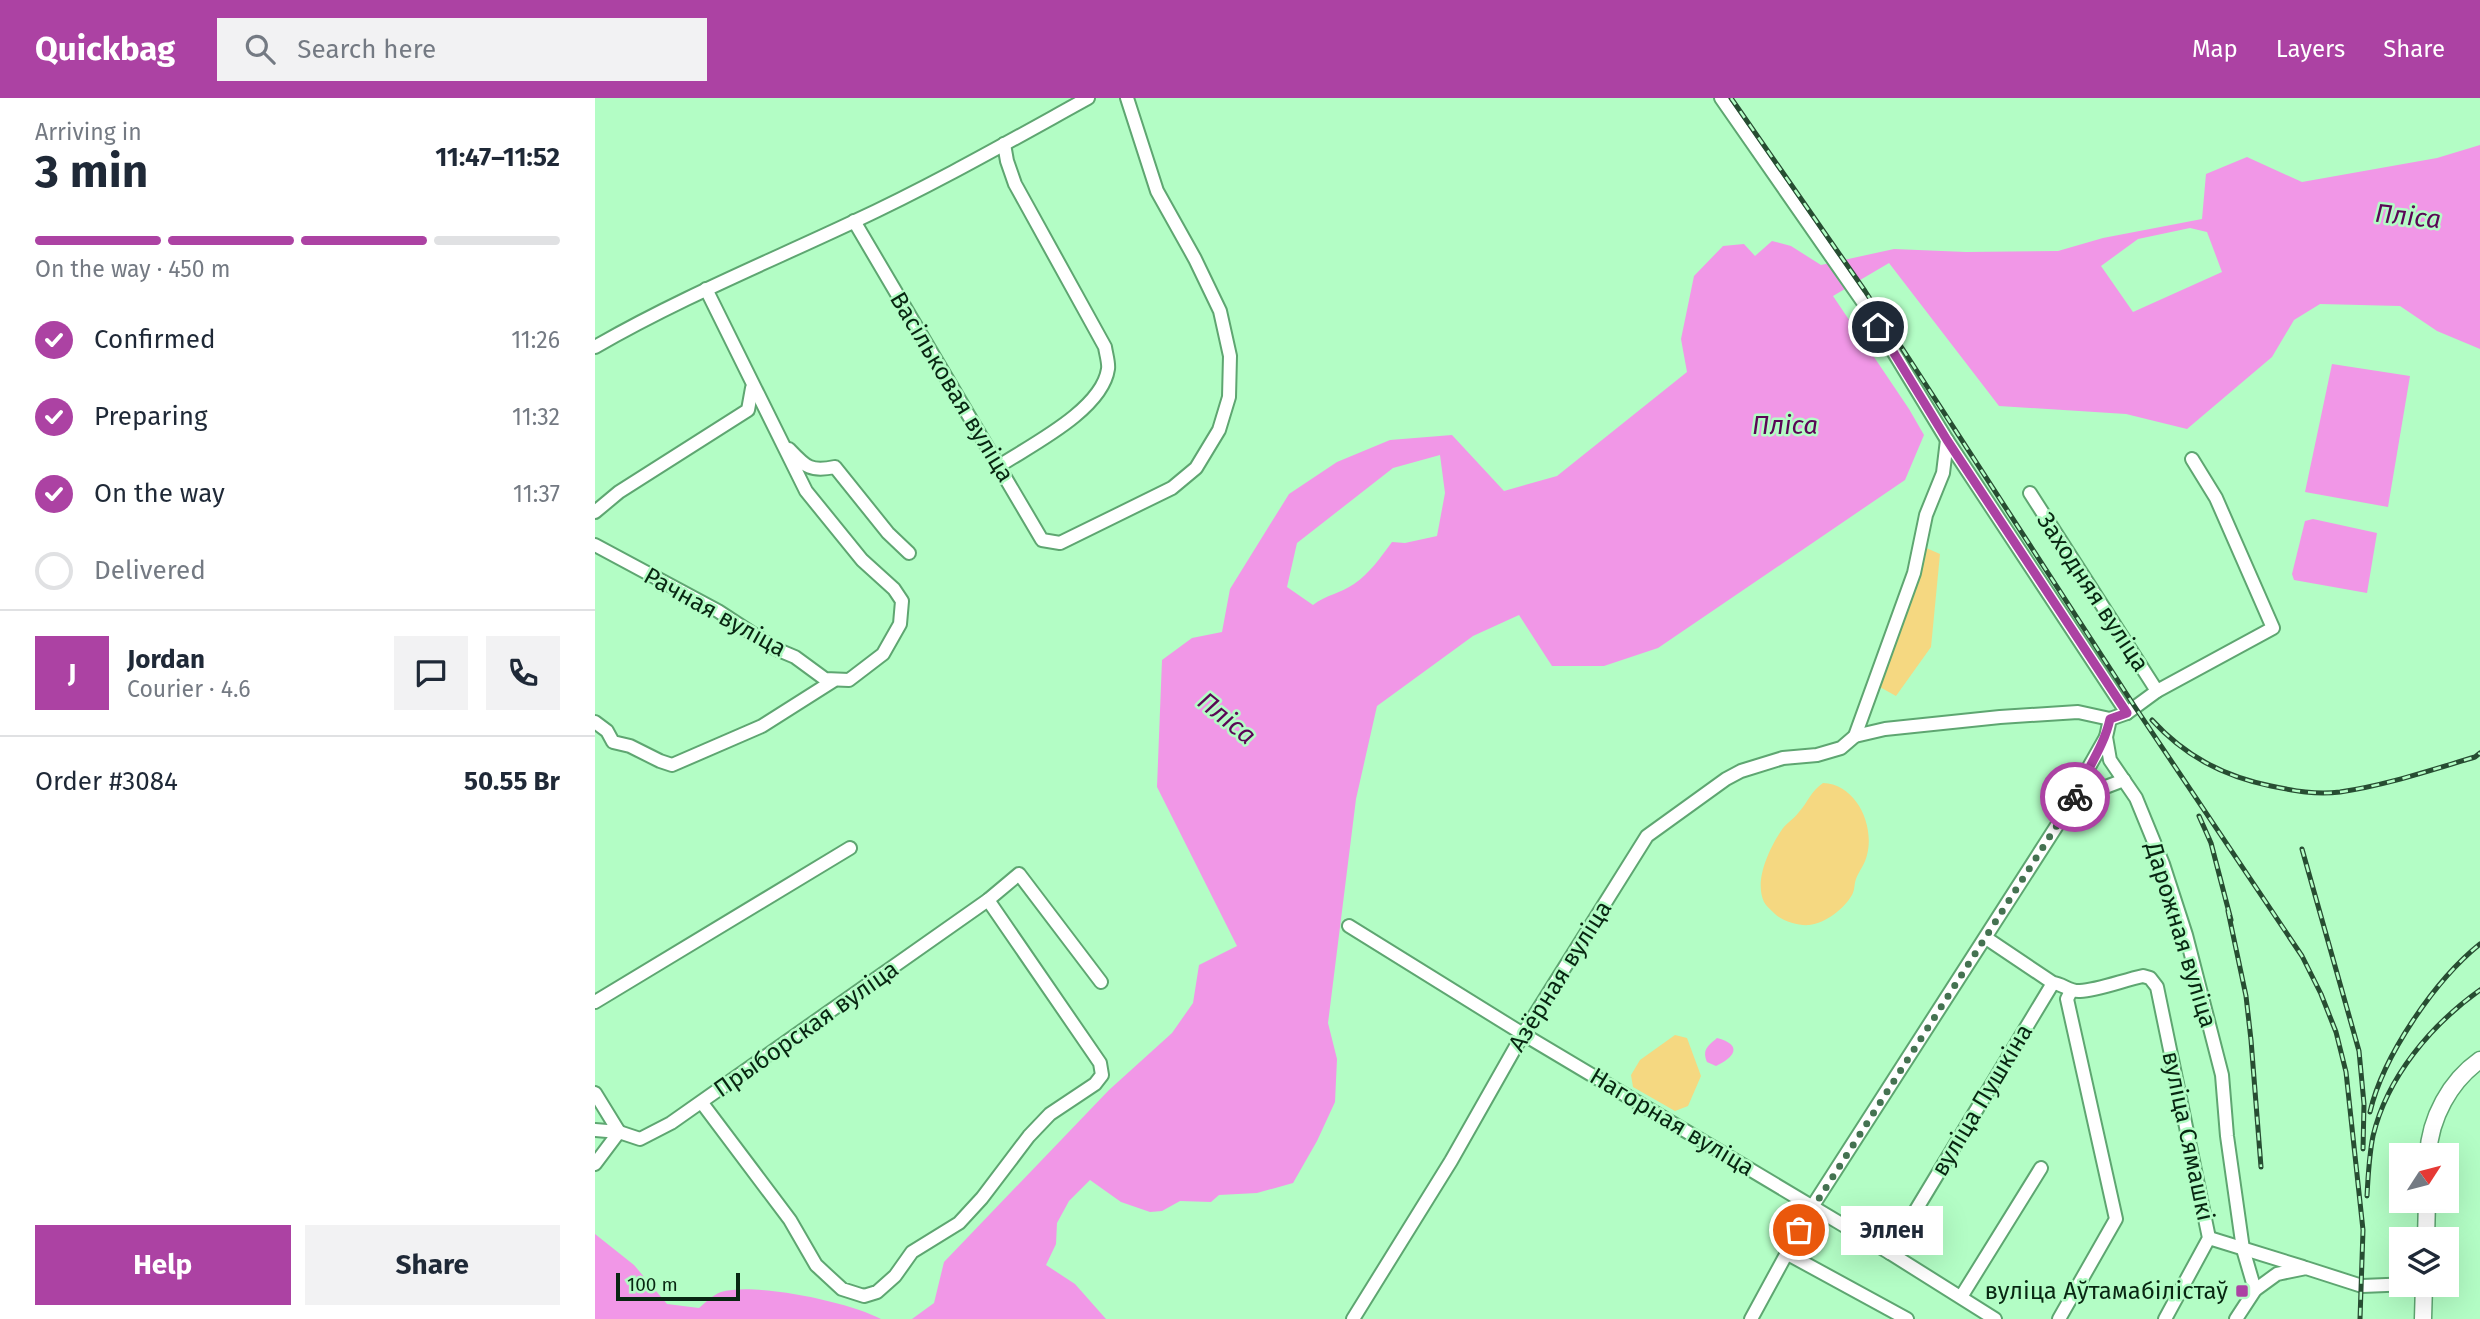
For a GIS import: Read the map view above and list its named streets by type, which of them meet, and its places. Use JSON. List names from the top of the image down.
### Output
{
  "streets": {
    "street": [
      "Васільковая вуліца",
      "Заходняя вуліца",
      "Рачная вуліца",
      "Дарожная вуліца",
      "Азёрная вуліца",
      "Прыборская вуліца",
      "вуліца Пушкіна",
      "Нагорная вуліца",
      "вуліца Сямашкі"
    ]
  },
  "crossings": [
    ["Азёрная вуліца", "Нагорная вуліца"],
    ["вуліца Пушкіна", "Нагорная вуліца"]
  ],
  "water": ["Пліса"],
  "places": {
    "other": ["Эллен"],
    "transit": ["вуліца Аўтамабілістаў"]
  },
  "scale_bar": "100 m",
  "north": "top right",
  "page": {
    "header": "Quickbag",
    "search": "Search here",
    "nav": ["Map", "Layers", "Share"],
    "heading": ["3 min", "Arriving in", "11:47–11:52"],
    "panel": [
      "Jordan",
      "Courier · 4.6",
      "Order #3084",
      "50.55 Br"
    ],
    "bar": "On the way · 450 m",
    "list": [
      ["Confirmed", "11:26"],
      ["Preparing", "11:32"],
      ["On the way", "11:37"],
      "Delivered"
    ],
    "round": "J",
    "bubble": "Эллен",
    "buttons": ["Help", "Share"],
    "scale": "100 m"
  }
}
